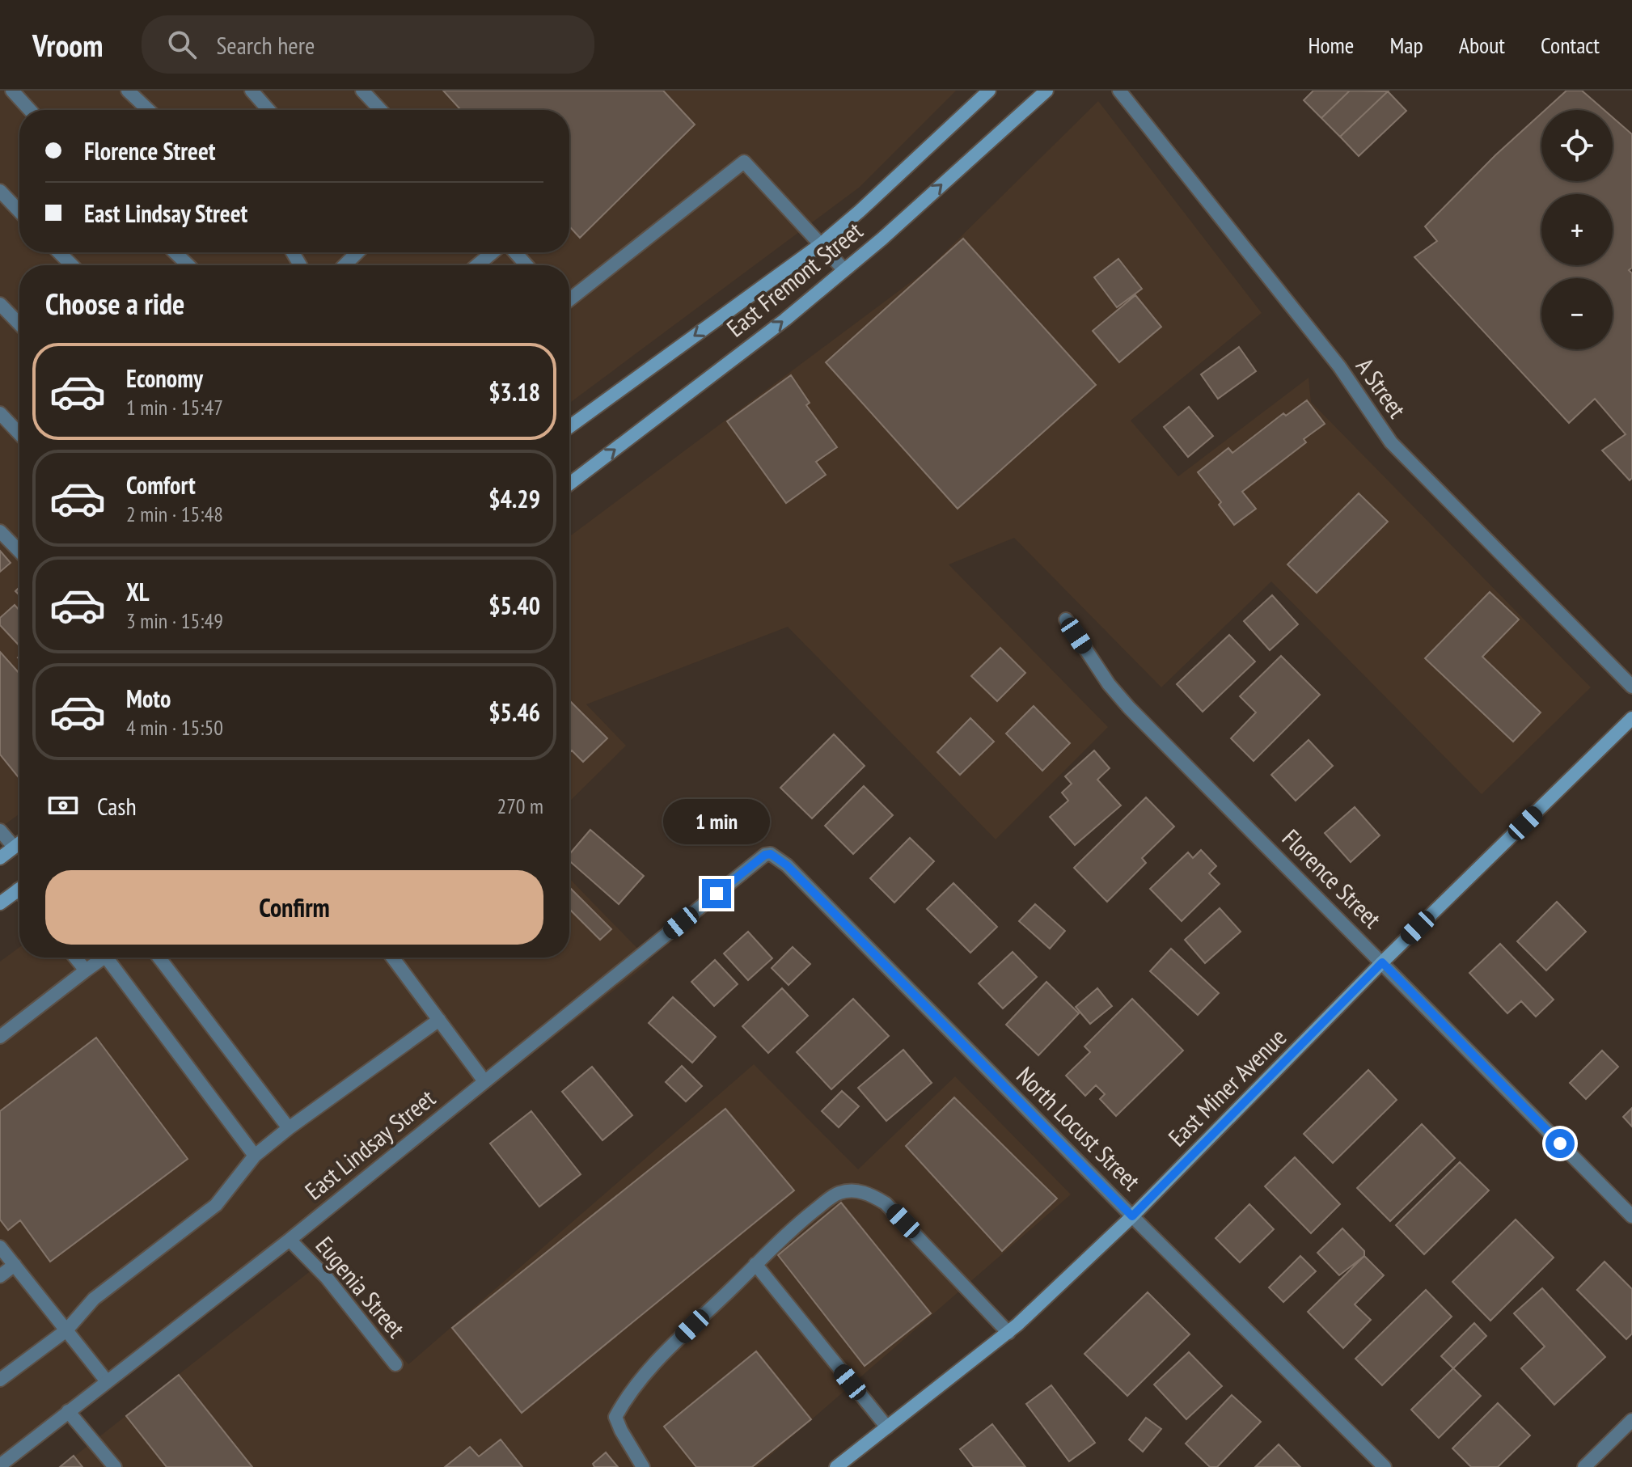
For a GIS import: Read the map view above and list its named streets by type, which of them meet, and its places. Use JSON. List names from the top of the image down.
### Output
{
  "streets": {
    "main road": ["East Fremont Street", "East Miner Avenue"],
    "street": [
      "A Street",
      "Florence Street",
      "North Locust Street",
      "East Lindsay Street",
      "Eugenia Street"
    ]
  },
  "crossings": [
    ["Florence Street", "East Miner Avenue"],
    ["East Miner Avenue", "North Locust Street"],
    ["North Locust Street", "East Lindsay Street"],
    ["East Lindsay Street", "Eugenia Street"]
  ],
  "page": {
    "header": "Vroom",
    "search": "Search here",
    "nav": [
      "Home",
      "Map",
      "About",
      "Contact"
    ],
    "map_buttons": ["+", "−"],
    "banner": ["Florence Street", "East Lindsay Street"],
    "heading": "Choose a ride",
    "list": [
      {
        "name": "Economy",
        "note": "1 min · 15:47",
        "value": "$3.18"
      },
      {
        "name": "Comfort",
        "note": "2 min · 15:48",
        "value": "$4.29"
      },
      {
        "name": "XL",
        "note": "3 min · 15:49",
        "value": "$5.40"
      },
      {
        "name": "Moto",
        "note": "4 min · 15:50",
        "value": "$5.46"
      }
    ],
    "pay": ["Cash", "270 m"],
    "bubble": "1 min",
    "buttons": "Confirm"
  }
}
